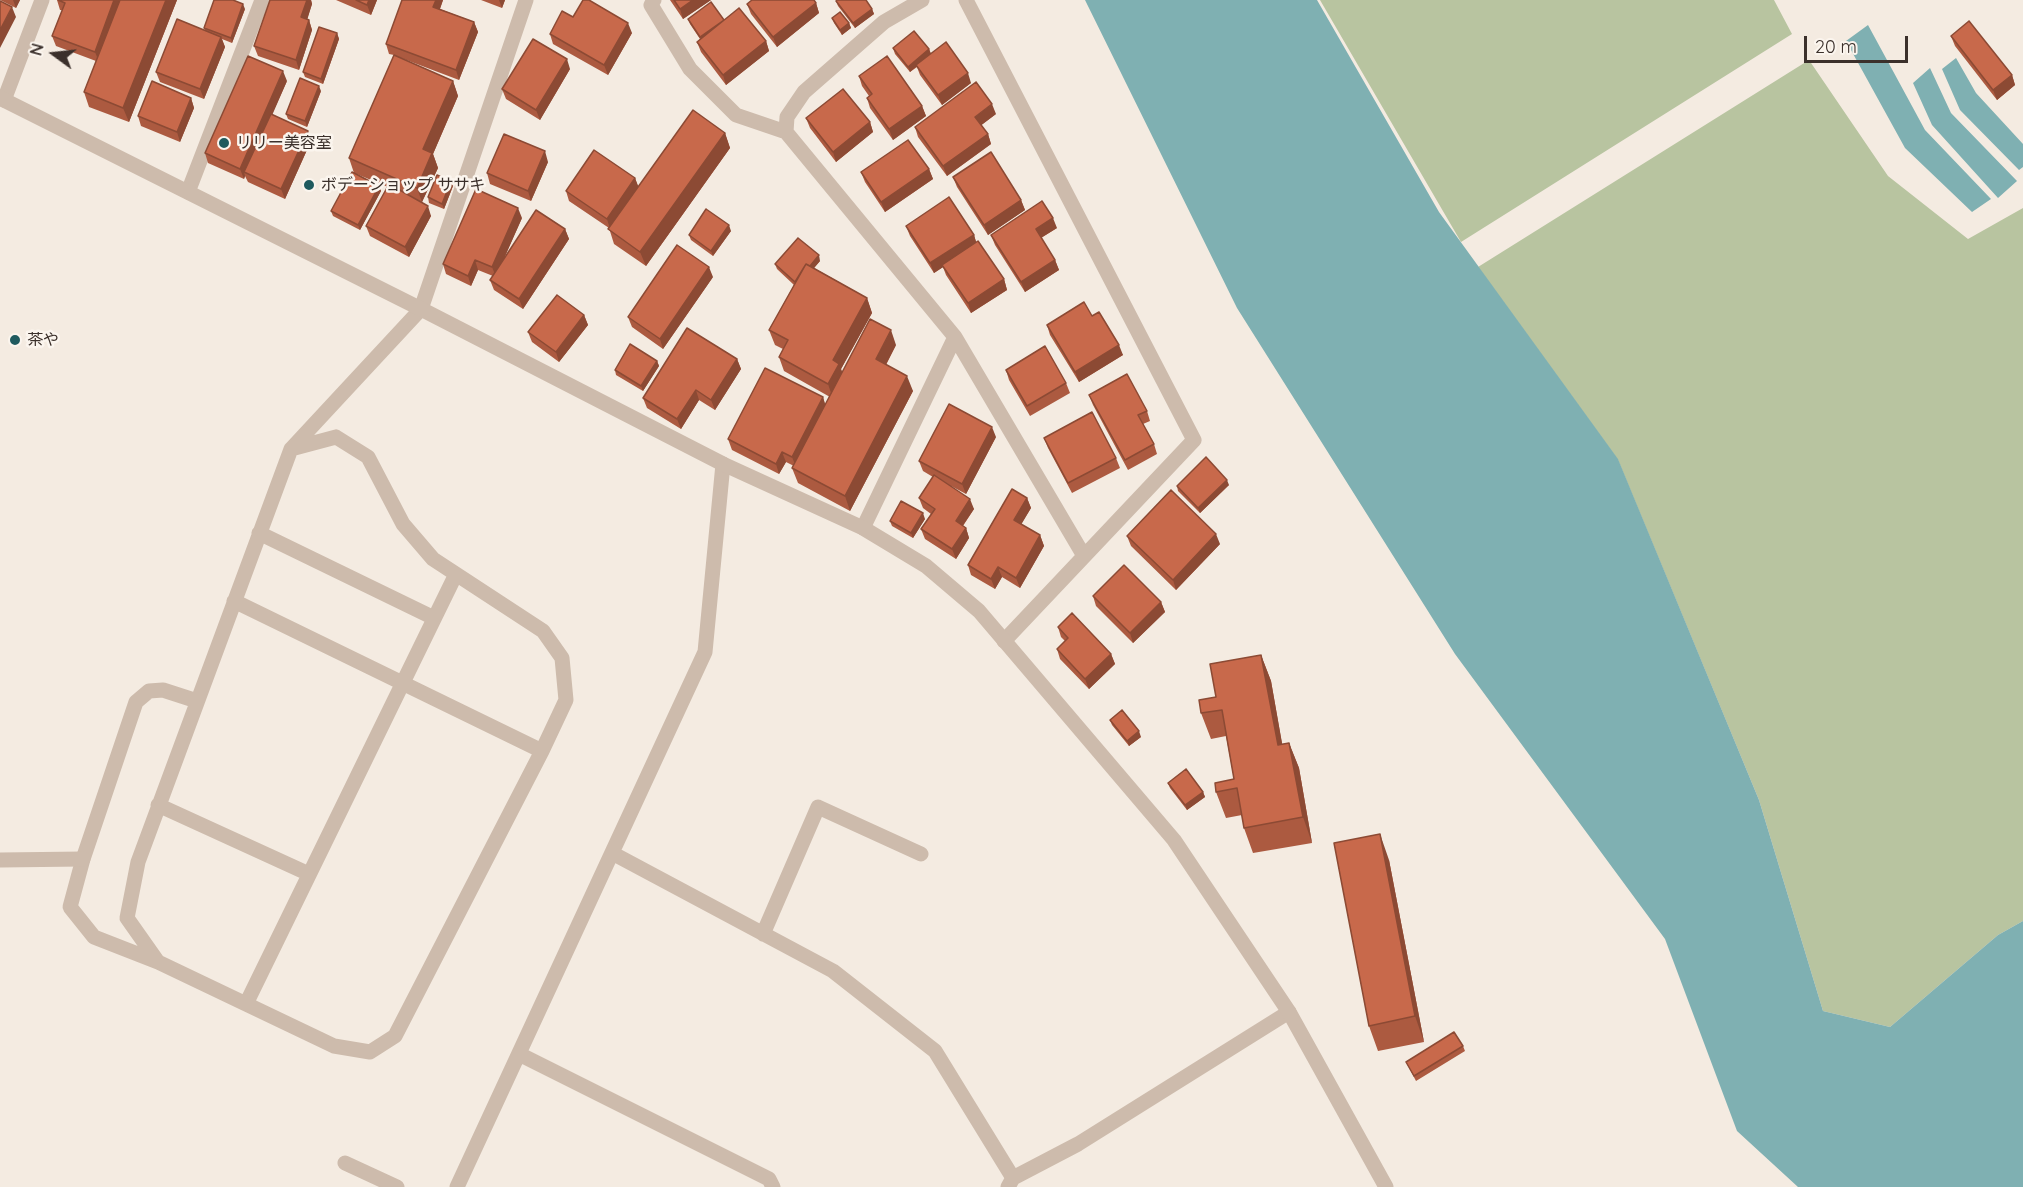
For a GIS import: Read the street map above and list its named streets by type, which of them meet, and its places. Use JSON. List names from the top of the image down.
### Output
{
  "places": ["リリー美容室", "ボデーショップ ササキ", "茶や"],
  "scale_bar": "20 m",
  "north": "left"
}
